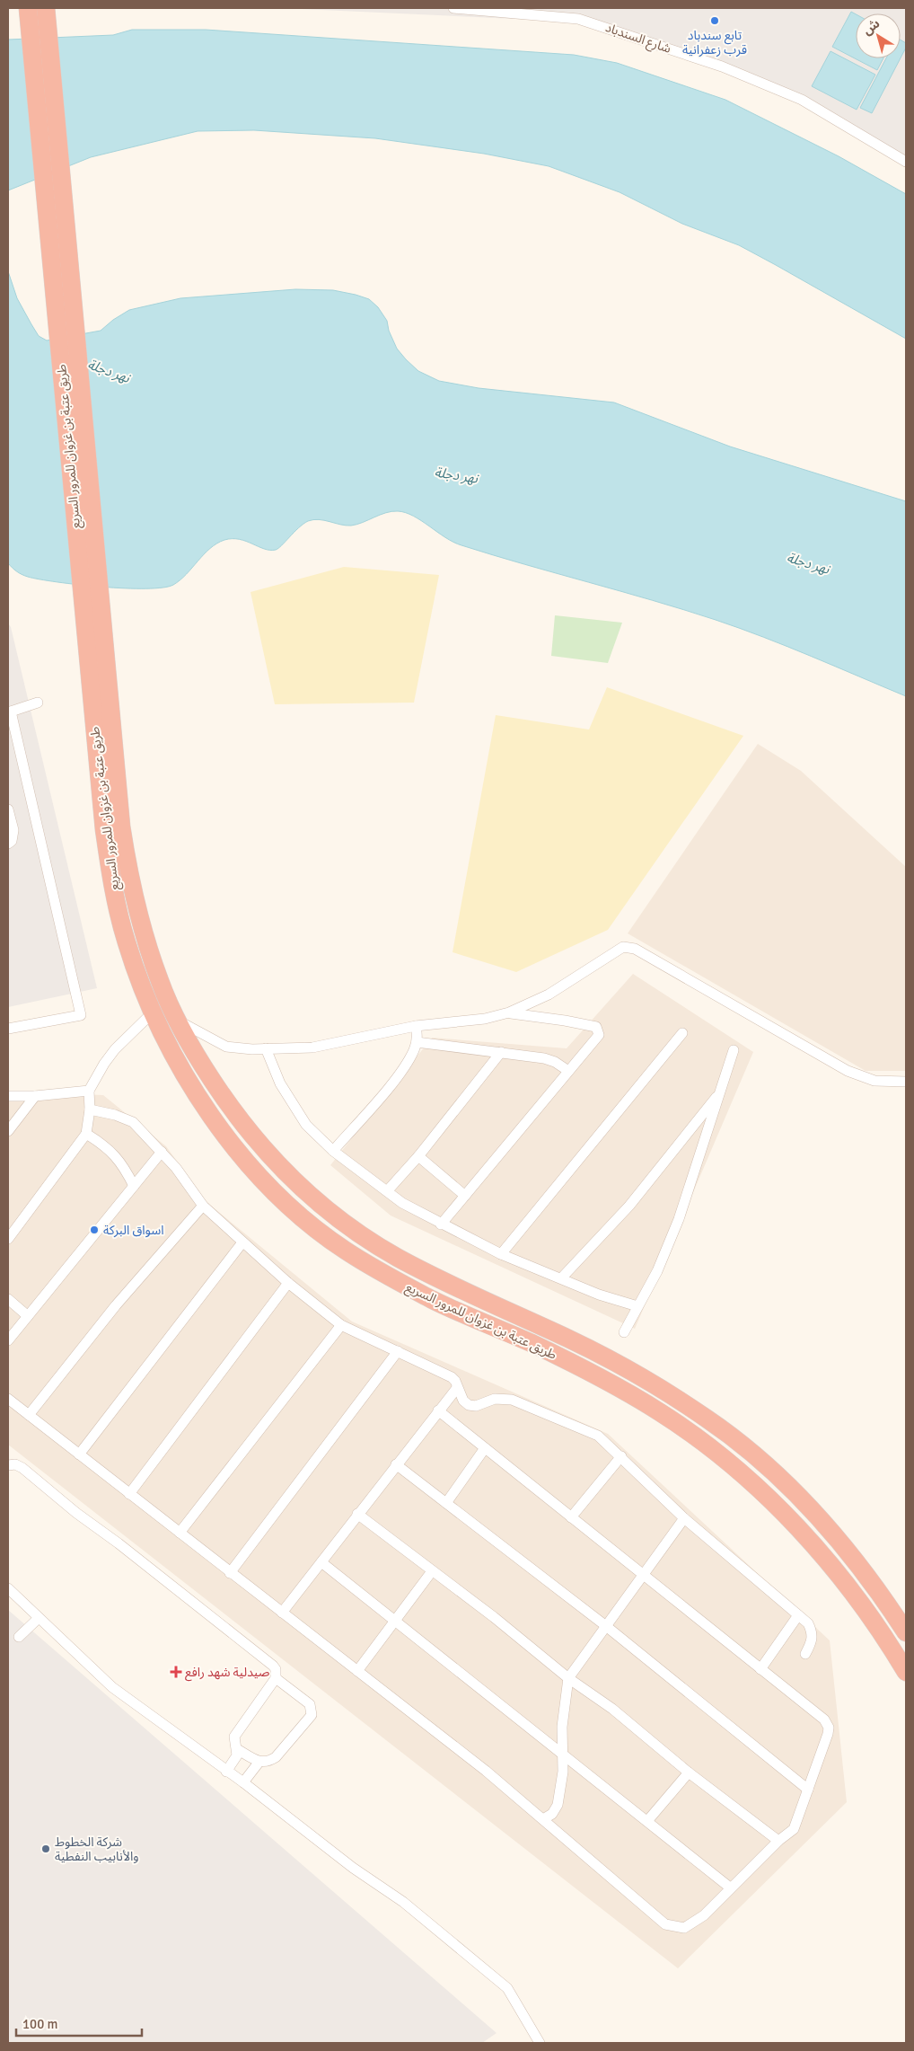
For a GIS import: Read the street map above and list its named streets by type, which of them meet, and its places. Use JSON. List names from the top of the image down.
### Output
{
  "streets": {
    "highway": ["طريق عتبة بن غزوان للمرور السريع"],
    "street": ["شارع السندباد"]
  },
  "water": ["نهر دجلة"],
  "places": {
    "other": ["تابع سندباد قرب زعفرانية", "اسواق البركة", "شركة الخطوط والأنابيب النفطية"],
    "health": ["صيدلية شهد رافع"]
  },
  "scale_bar": "100 m",
  "north": "top left"
}
